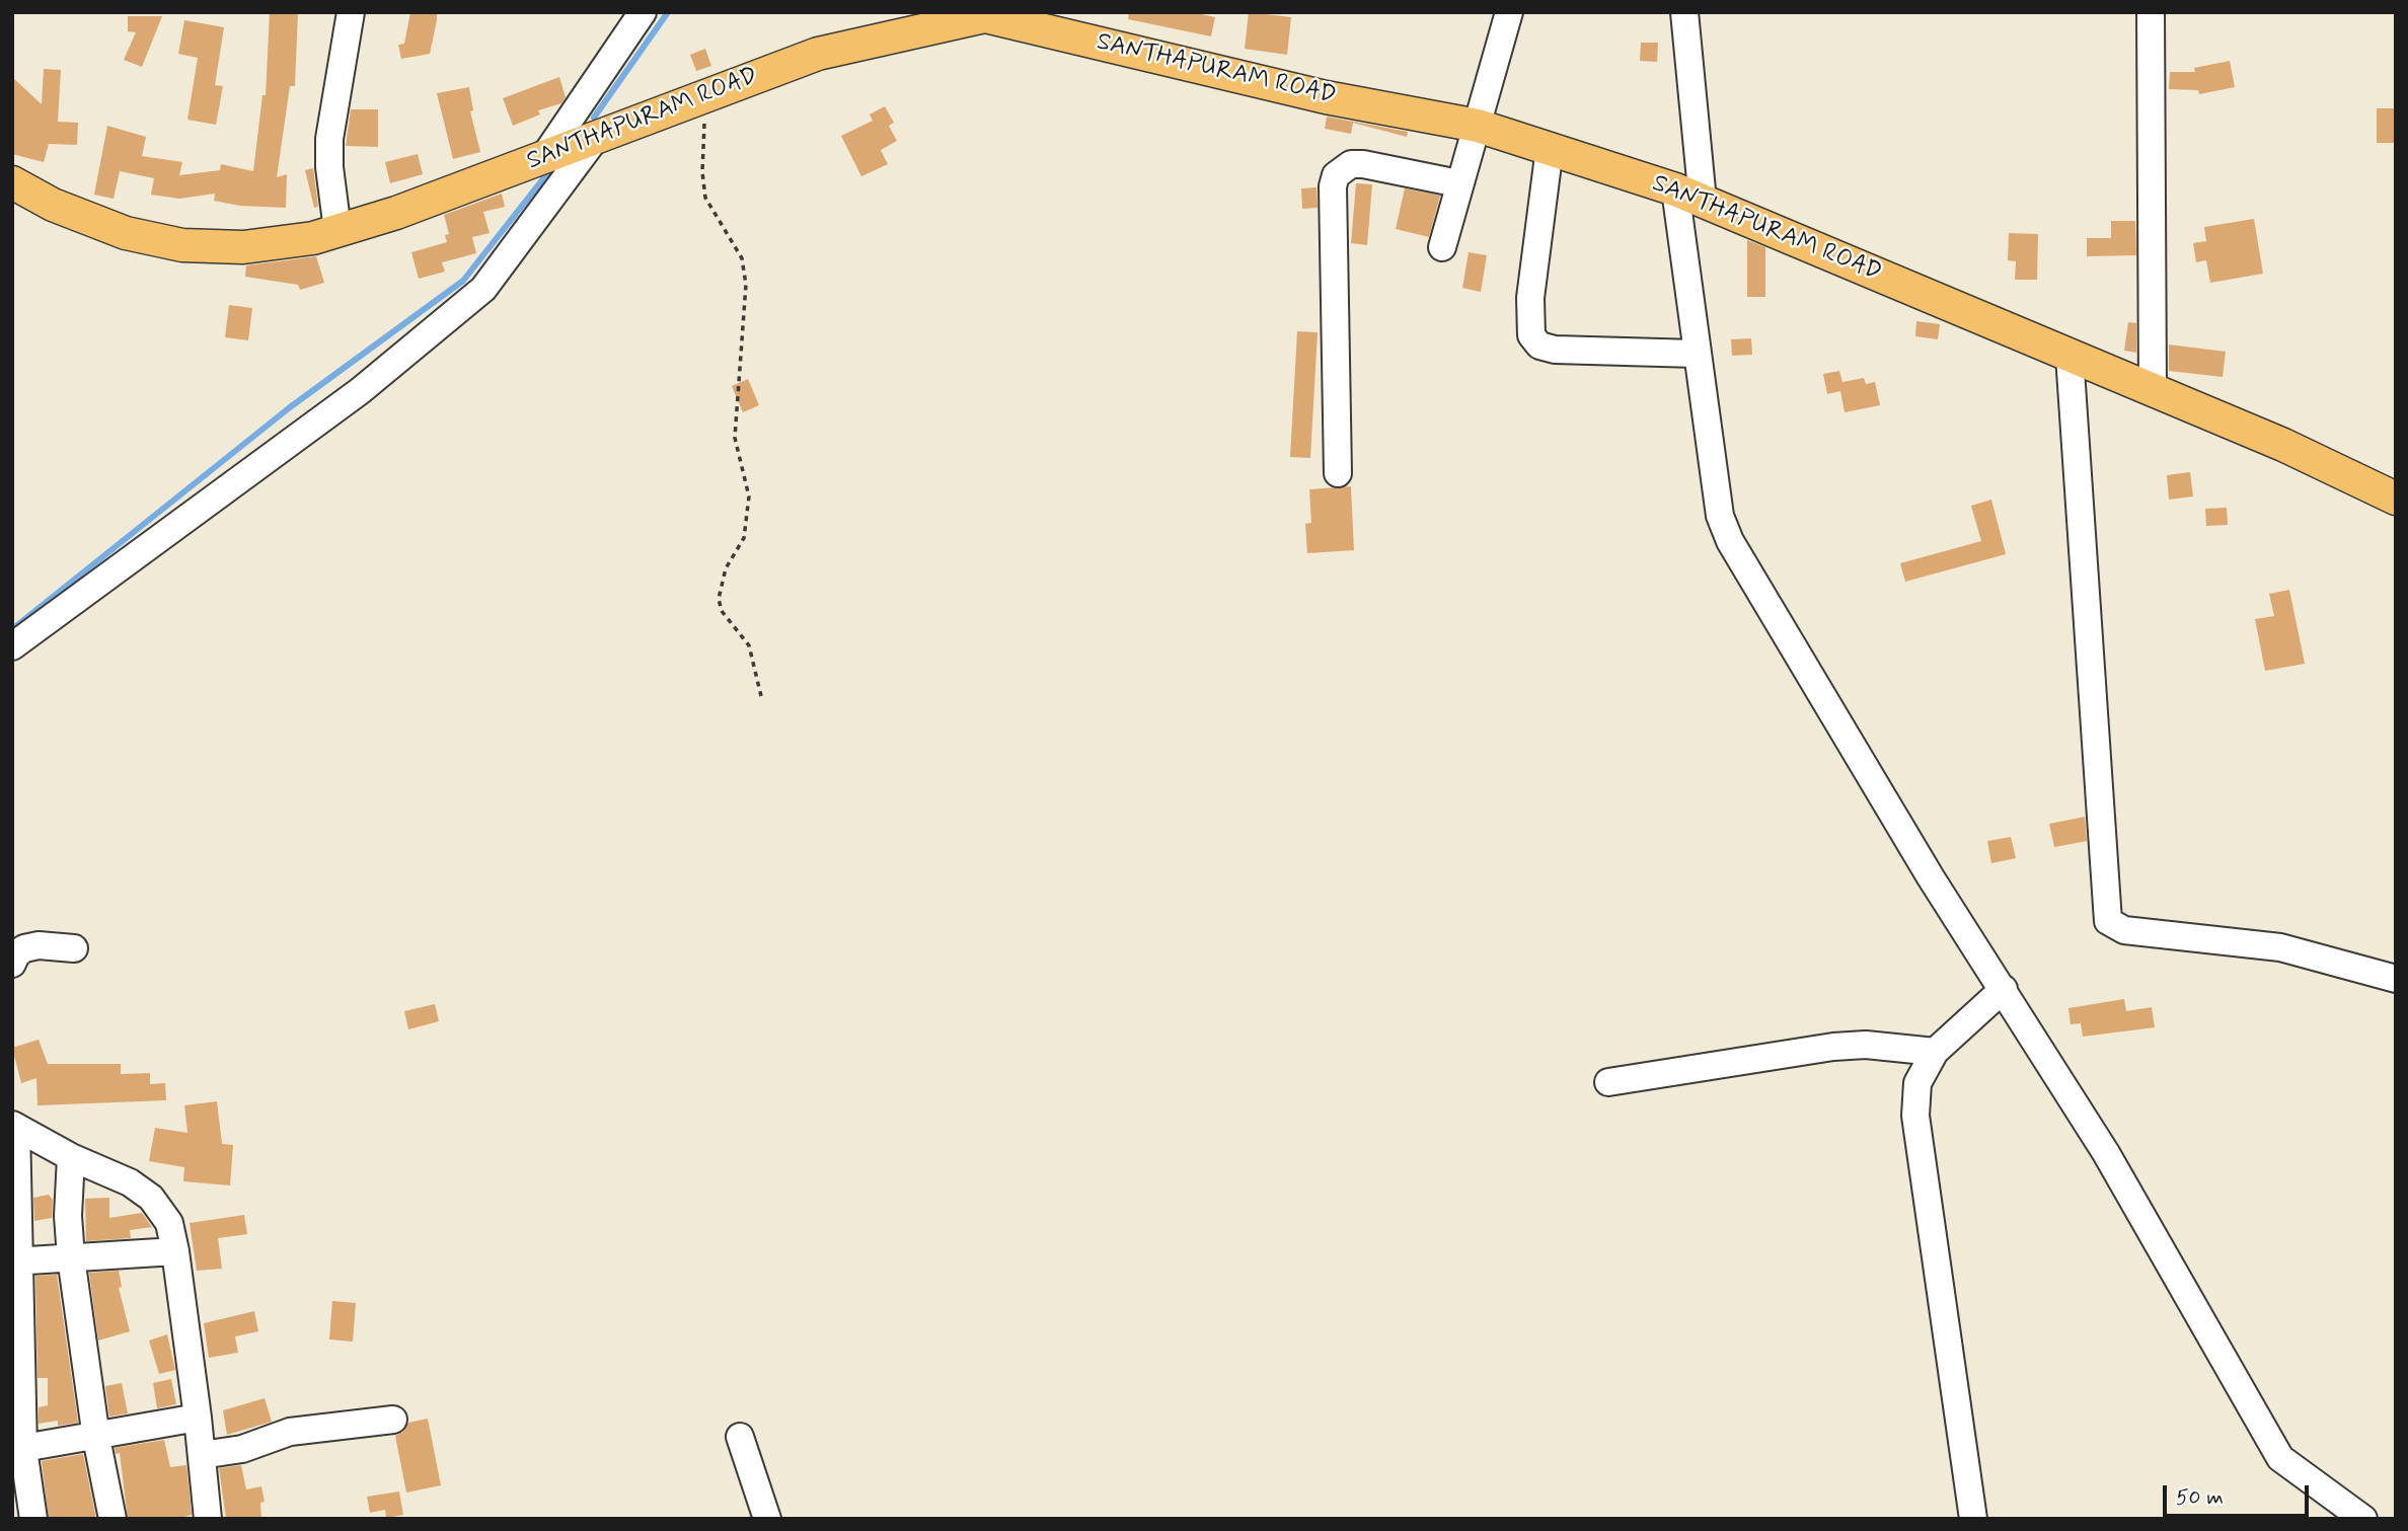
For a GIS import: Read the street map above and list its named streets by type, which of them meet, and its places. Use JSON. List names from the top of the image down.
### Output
{
  "streets": {
    "main road": ["SANTHAPURAM ROAD"]
  },
  "scale_bar": "50 m"
}
